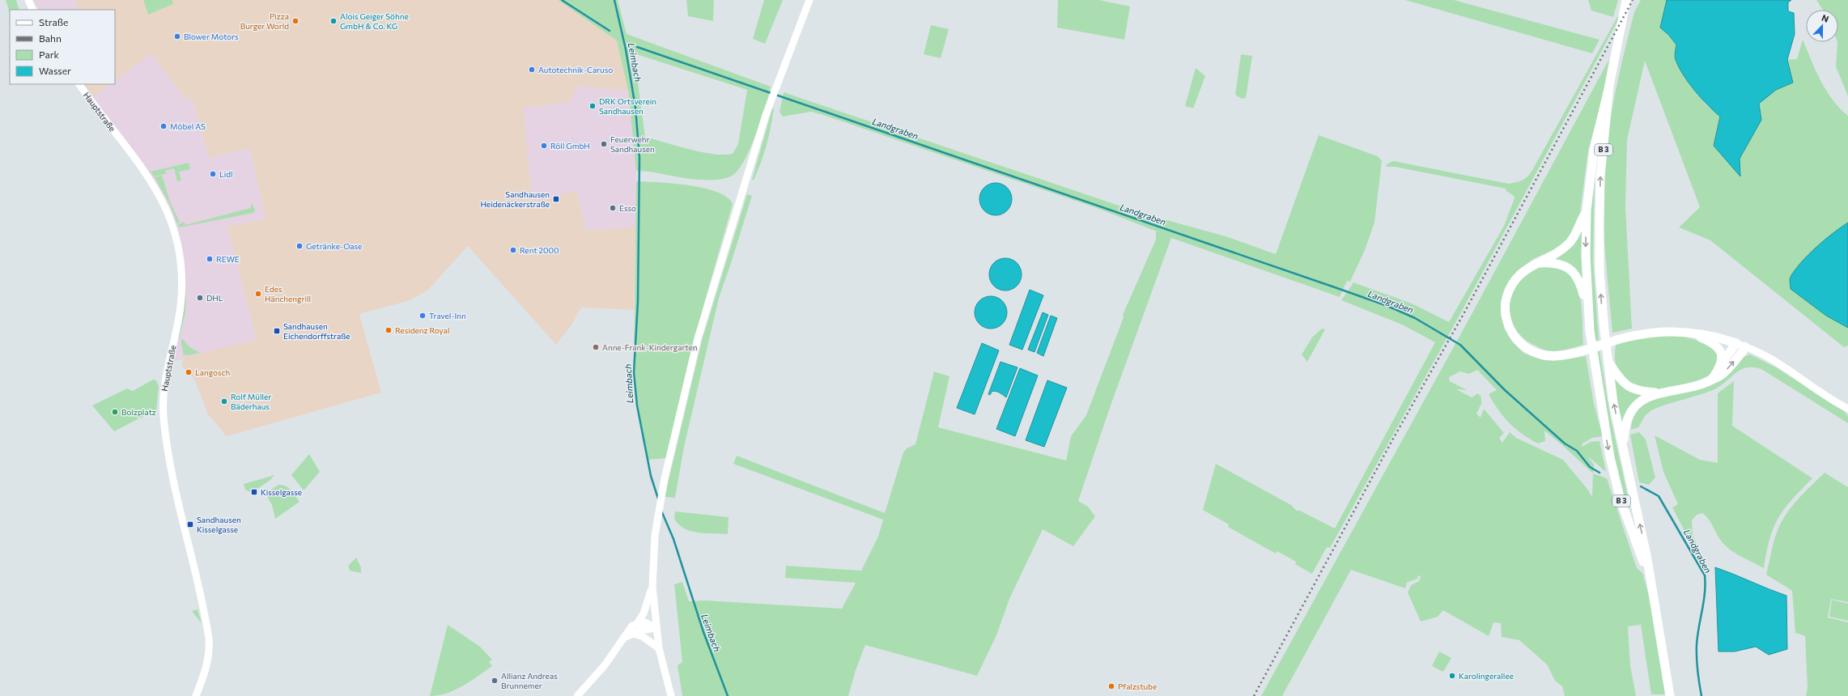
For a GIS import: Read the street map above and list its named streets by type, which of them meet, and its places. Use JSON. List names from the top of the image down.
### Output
{
  "streets": {
    "main road": ["Hauptstraße", "B 3"]
  },
  "water": ["Leimbach", "Landgraben"],
  "places": {
    "other": [
      "Pizza Burger World",
      "Alois Geiger Söhne GmbH & Co. KG",
      "Blower Motors",
      "Autotechnik-Caruso",
      "DRK Ortsverein Sandhausen",
      "Möbel AS",
      "Feuerwehr Sandhausen",
      "Röll GmbH",
      "Lidl",
      "Esso",
      "Getränke-Oase",
      "Rent 2000",
      "REWE",
      "Edes Hänchengrill",
      "DHL",
      "Travel-Inn",
      "Residenz Royal",
      "Anne-Frank-Kindergarten",
      "Langosch",
      "Rolf Müller Bäderhaus",
      "Bolzplatz",
      "Karolingerallee",
      "Allianz Andreas Brunnemer",
      "Pfalzstube"
    ],
    "transit": [
      "Sandhausen Heidenäckerstraße",
      "Sandhausen Eichendorffstraße",
      "Kisselgasse",
      "Sandhausen Kisselgasse"
    ]
  },
  "legend": [
    "Straße",
    "Bahn",
    "Park",
    "Wasser"
  ],
  "north": "top"
}
